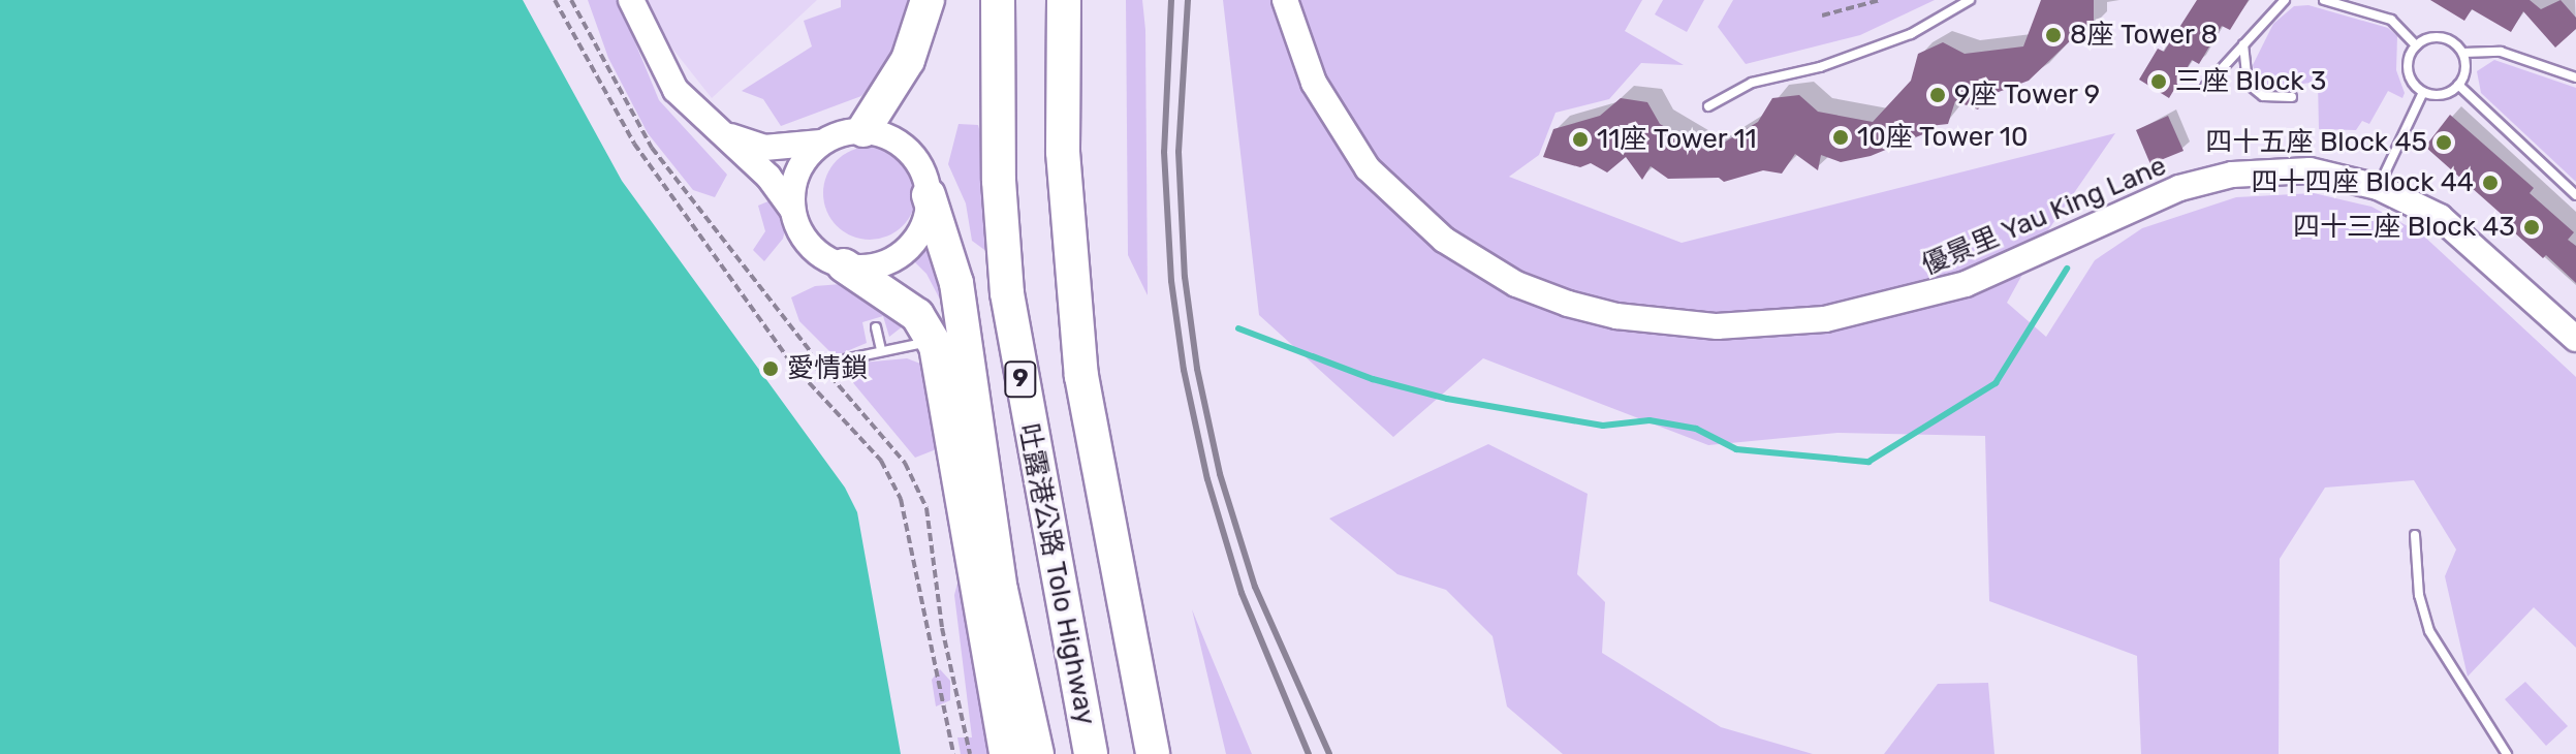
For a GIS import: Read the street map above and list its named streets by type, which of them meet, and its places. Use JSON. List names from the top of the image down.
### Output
{
  "streets": {
    "highway": ["9", "吐露港公路 Tolo Highway"],
    "street": ["優景里 Yau King Lane"]
  },
  "places": [
    "8座 Tower 8",
    "三座 Block 3",
    "9座 Tower 9",
    "10座 Tower 10",
    "11座 Tower 11",
    "四十五座 Block 45",
    "四十四座 Block 44",
    "四十三座 Block 43",
    "愛情鎖"
  ]
}
